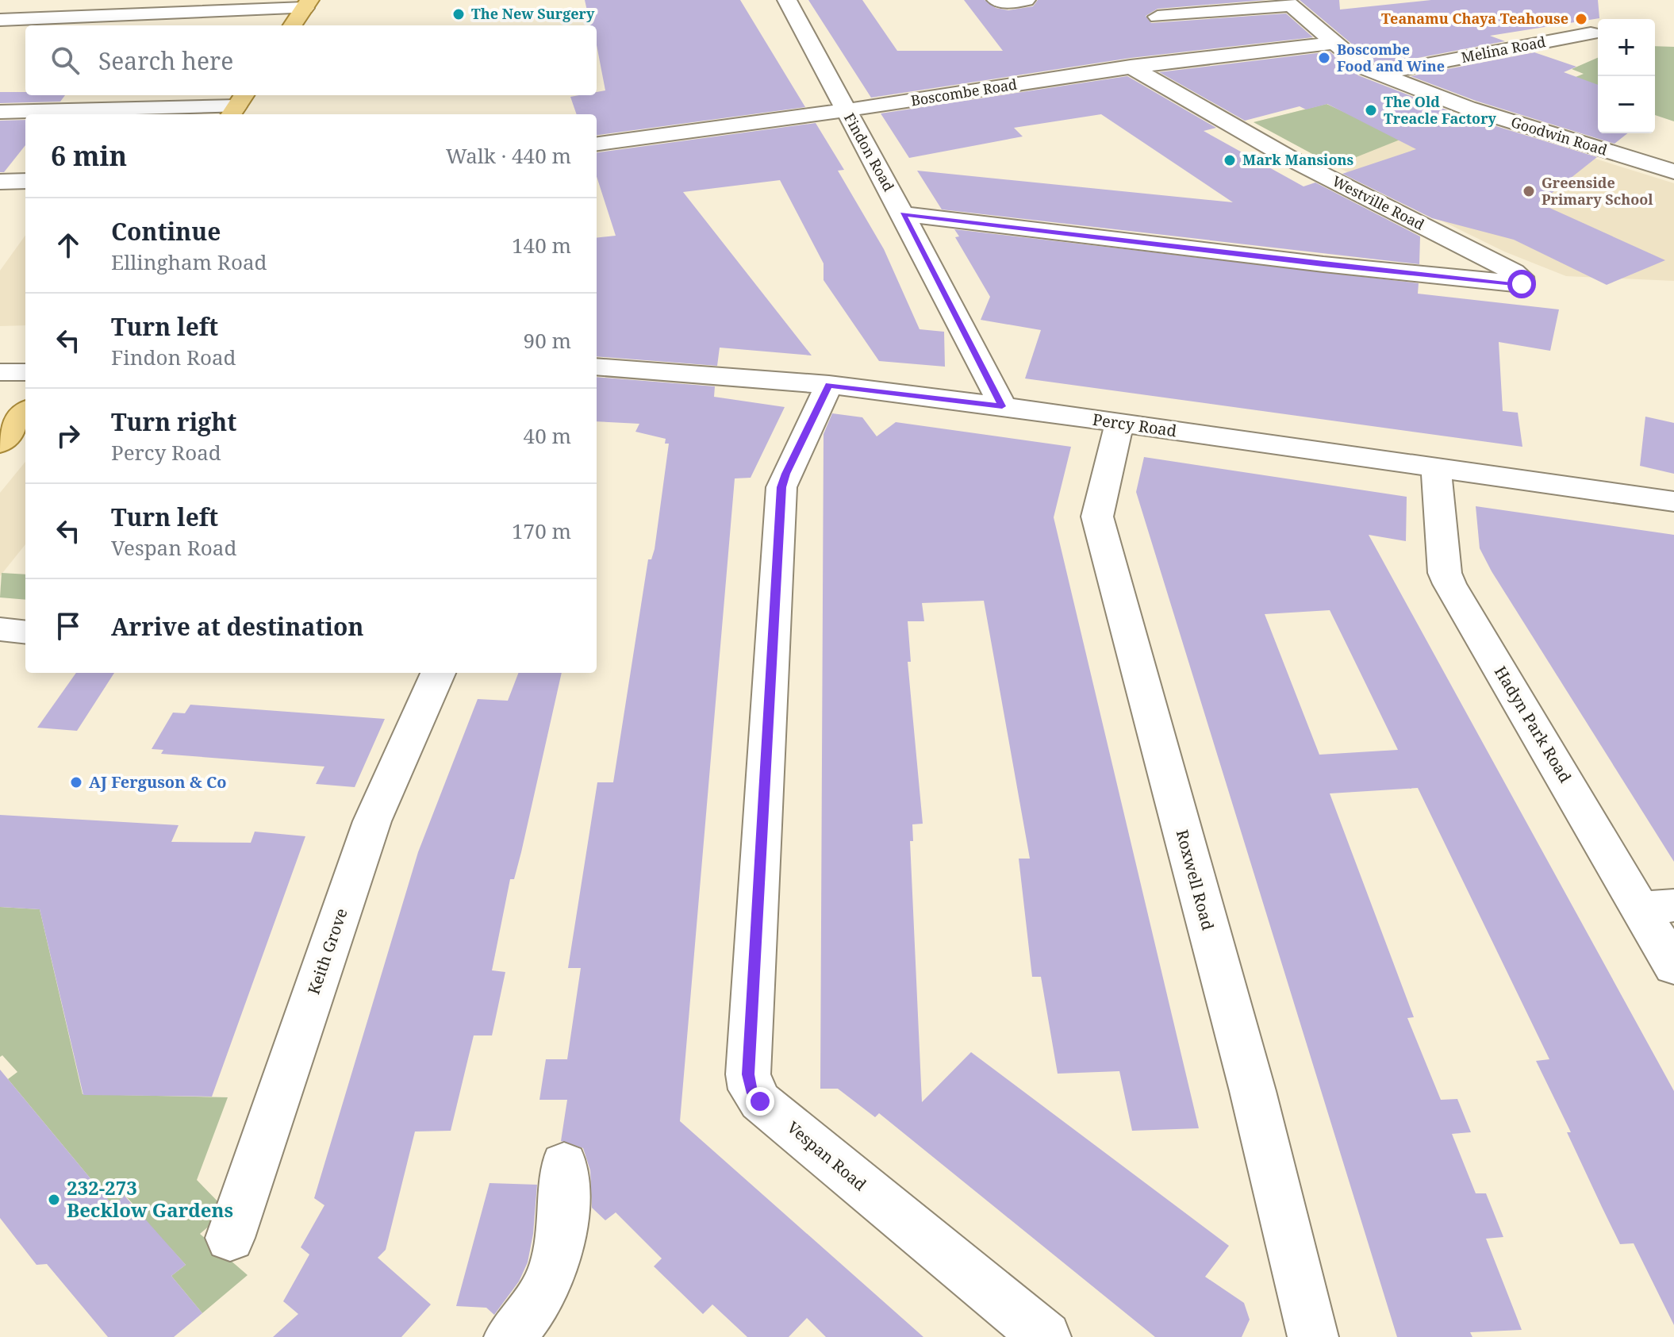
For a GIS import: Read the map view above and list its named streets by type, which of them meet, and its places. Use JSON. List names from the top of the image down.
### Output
{
  "streets": {
    "street": [
      "Melina Road",
      "Boscombe Road",
      "Goodwin Road",
      "Findon Road",
      "Westville Road",
      "Percy Road",
      "Hadyn Park Road",
      "Roxwell Road",
      "Keith Grove",
      "Vespan Road"
    ]
  },
  "crossings": [
    ["Melina Road", "Goodwin Road"],
    ["Boscombe Road", "Goodwin Road"],
    ["Boscombe Road", "Findon Road"],
    ["Boscombe Road", "Westville Road"],
    ["Findon Road", "Westville Road"],
    ["Findon Road", "Percy Road"],
    ["Percy Road", "Hadyn Park Road"],
    ["Percy Road", "Roxwell Road"],
    ["Percy Road", "Vespan Road"]
  ],
  "places": [
    "The New Surgery",
    "Teanamu Chaya Teahouse",
    "Boscombe Food and Wine",
    "The Old Treacle Factory",
    "Mark Mansions",
    "Greenside Primary School",
    "AJ Ferguson & Co",
    "232-273 Becklow Gardens"
  ],
  "page": {
    "map_buttons": ["+", "−"],
    "search": "Search here",
    "heading": ["6 min", "Walk · 440 m"],
    "list": [
      ["Continue", "Ellingham Road", "140 m"],
      ["Turn left", "Findon Road", "90 m"],
      ["Turn right", "Percy Road", "40 m"],
      ["Turn left", "Vespan Road", "170 m"],
      "Arrive at destination"
    ]
  }
}
